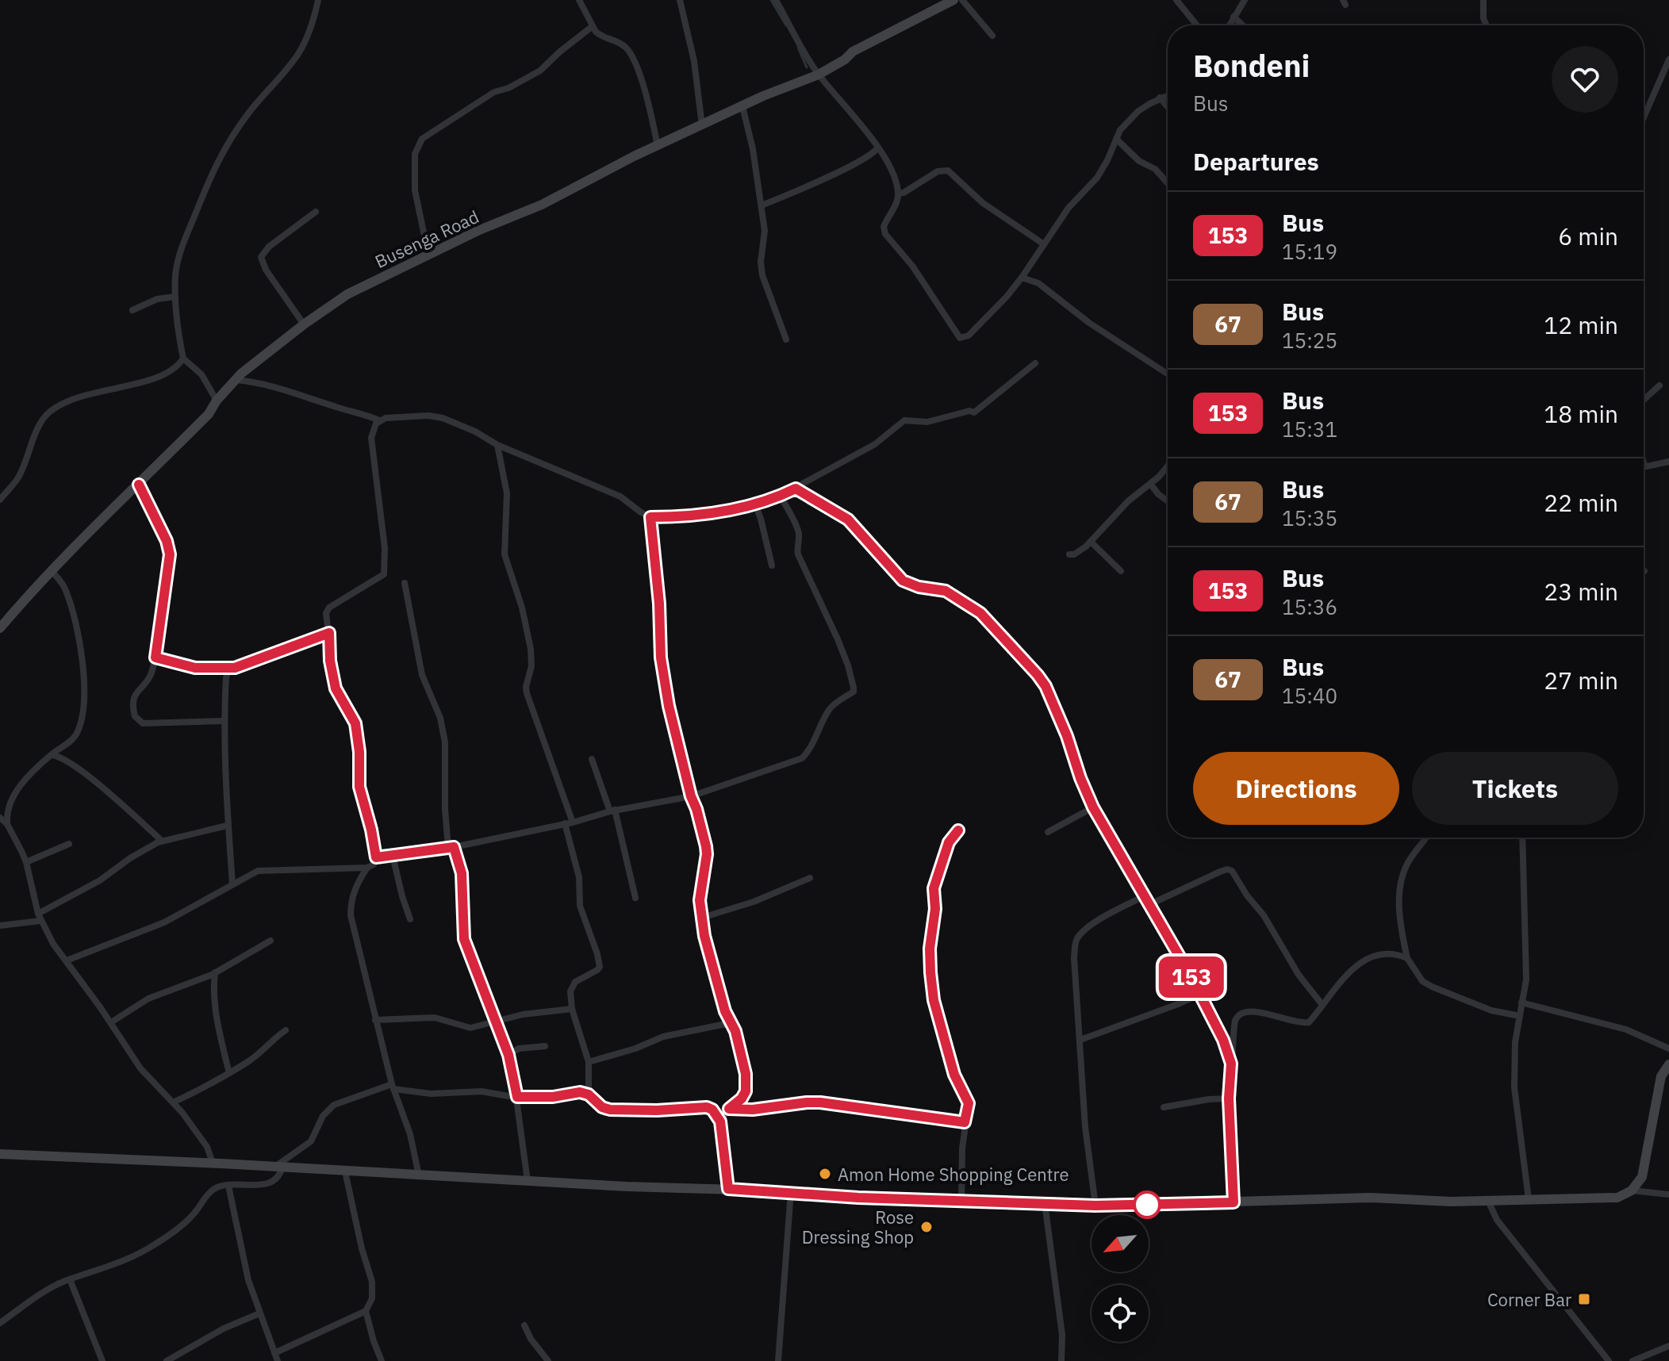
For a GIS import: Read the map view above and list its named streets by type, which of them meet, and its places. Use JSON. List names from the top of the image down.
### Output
{
  "streets": {
    "main road": ["Busenga Road"]
  },
  "places": {
    "other": ["Amon Home Shopping Centre", "Rose Dressing Shop"],
    "transit": ["Corner Bar"]
  },
  "lines": ["bus line 153"],
  "north": "bottom left",
  "page": {
    "on_map": "153",
    "heading": [
      ["Bondeni", "Bus"],
      "Departures"
    ],
    "list": [
      {
        "mark": "153",
        "name": "Bus",
        "note": "15:19",
        "value": "6 min"
      },
      {
        "mark": "67",
        "name": "Bus",
        "note": "15:25",
        "value": "12 min"
      },
      {
        "mark": "153",
        "name": "Bus",
        "note": "15:31",
        "value": "18 min"
      },
      {
        "mark": "67",
        "name": "Bus",
        "note": "15:35",
        "value": "22 min"
      },
      {
        "mark": "153",
        "name": "Bus",
        "note": "15:36",
        "value": "23 min"
      },
      {
        "mark": "67",
        "name": "Bus",
        "note": "15:40",
        "value": "27 min"
      }
    ],
    "buttons": ["Directions", "Tickets"]
  }
}
